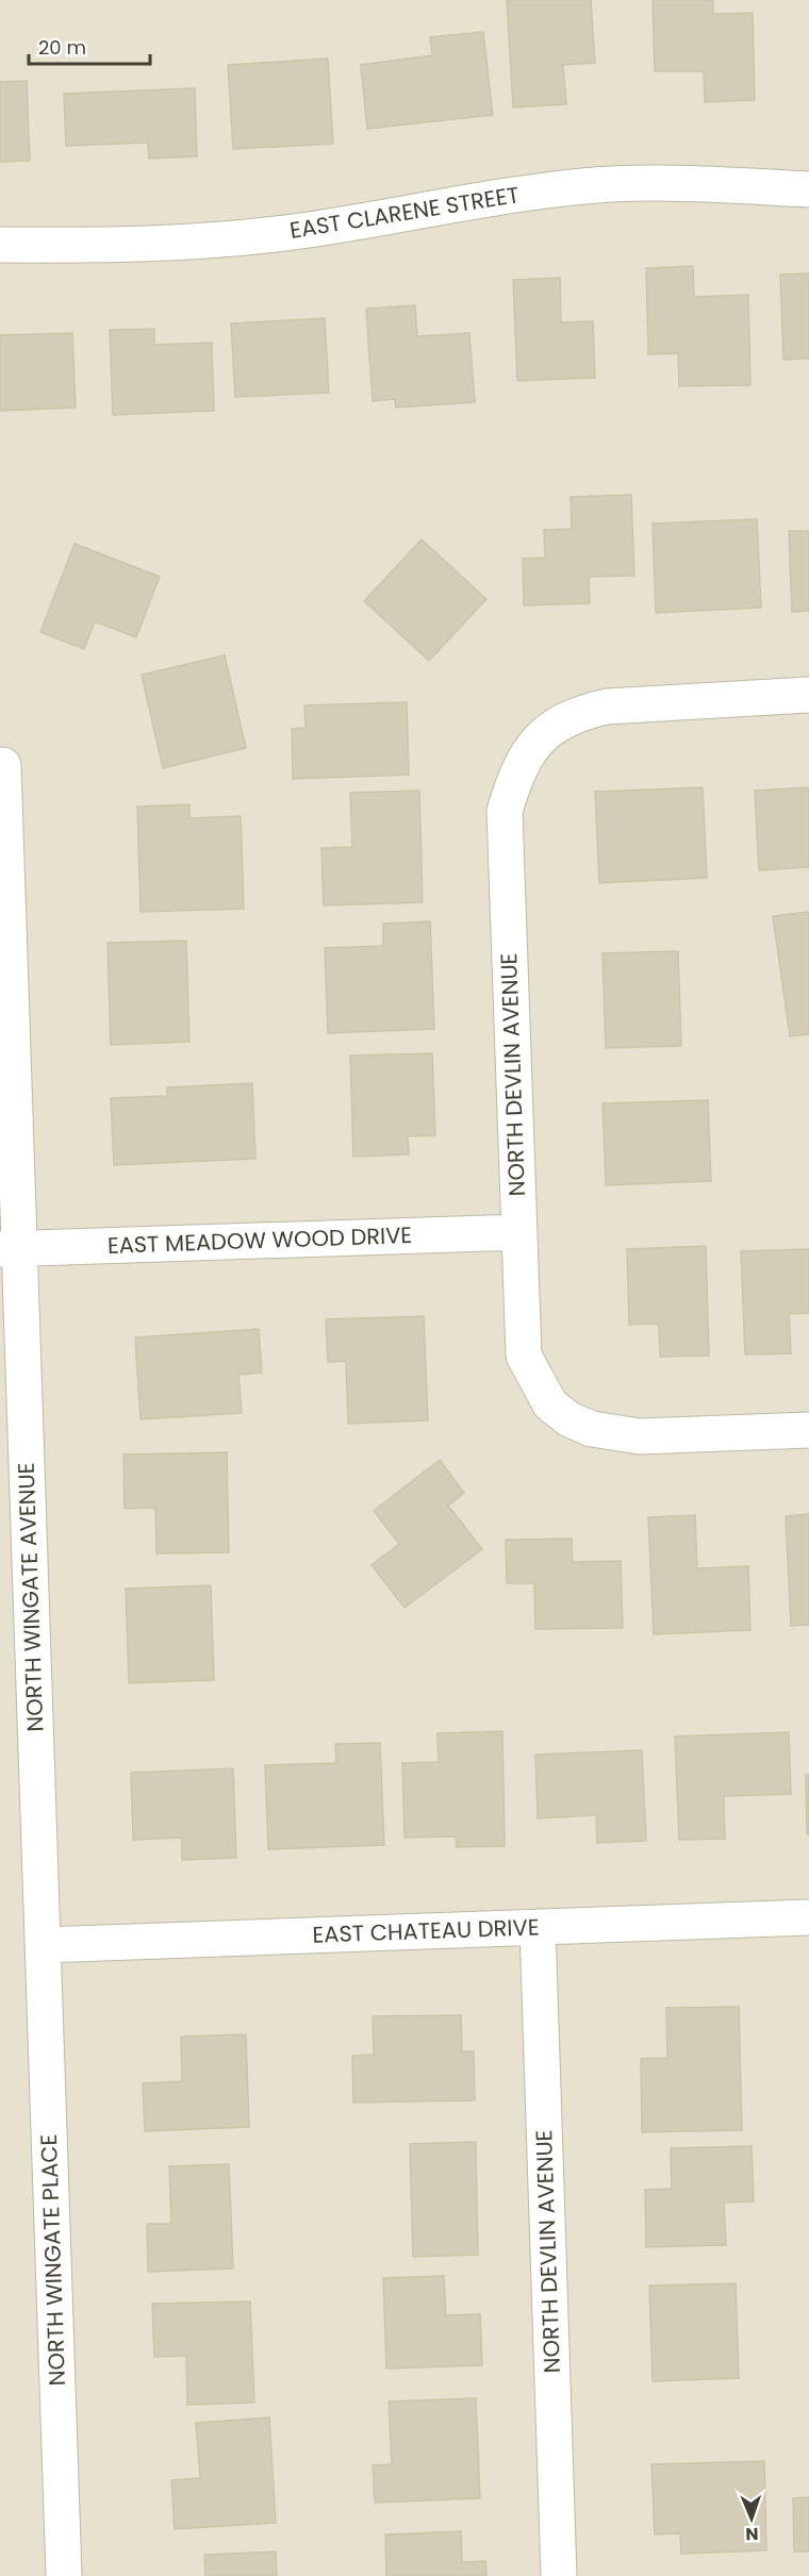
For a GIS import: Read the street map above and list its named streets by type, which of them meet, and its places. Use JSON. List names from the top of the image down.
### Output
{
  "streets": {
    "street": [
      "EAST CLARENE STREET",
      "NORTH DEVLIN AVENUE",
      "EAST MEADOW WOOD DRIVE",
      "NORTH WINGATE AVENUE",
      "EAST CHATEAU DRIVE",
      "NORTH WINGATE PLACE"
    ]
  },
  "crossings": [
    ["NORTH DEVLIN AVENUE", "EAST MEADOW WOOD DRIVE"],
    ["NORTH DEVLIN AVENUE", "EAST CHATEAU DRIVE"],
    ["EAST MEADOW WOOD DRIVE", "NORTH WINGATE AVENUE"],
    ["NORTH WINGATE AVENUE", "EAST CHATEAU DRIVE"],
    ["NORTH WINGATE AVENUE", "NORTH WINGATE PLACE"],
    ["EAST CHATEAU DRIVE", "NORTH WINGATE PLACE"]
  ],
  "scale_bar": "20 m",
  "north": "bottom"
}
